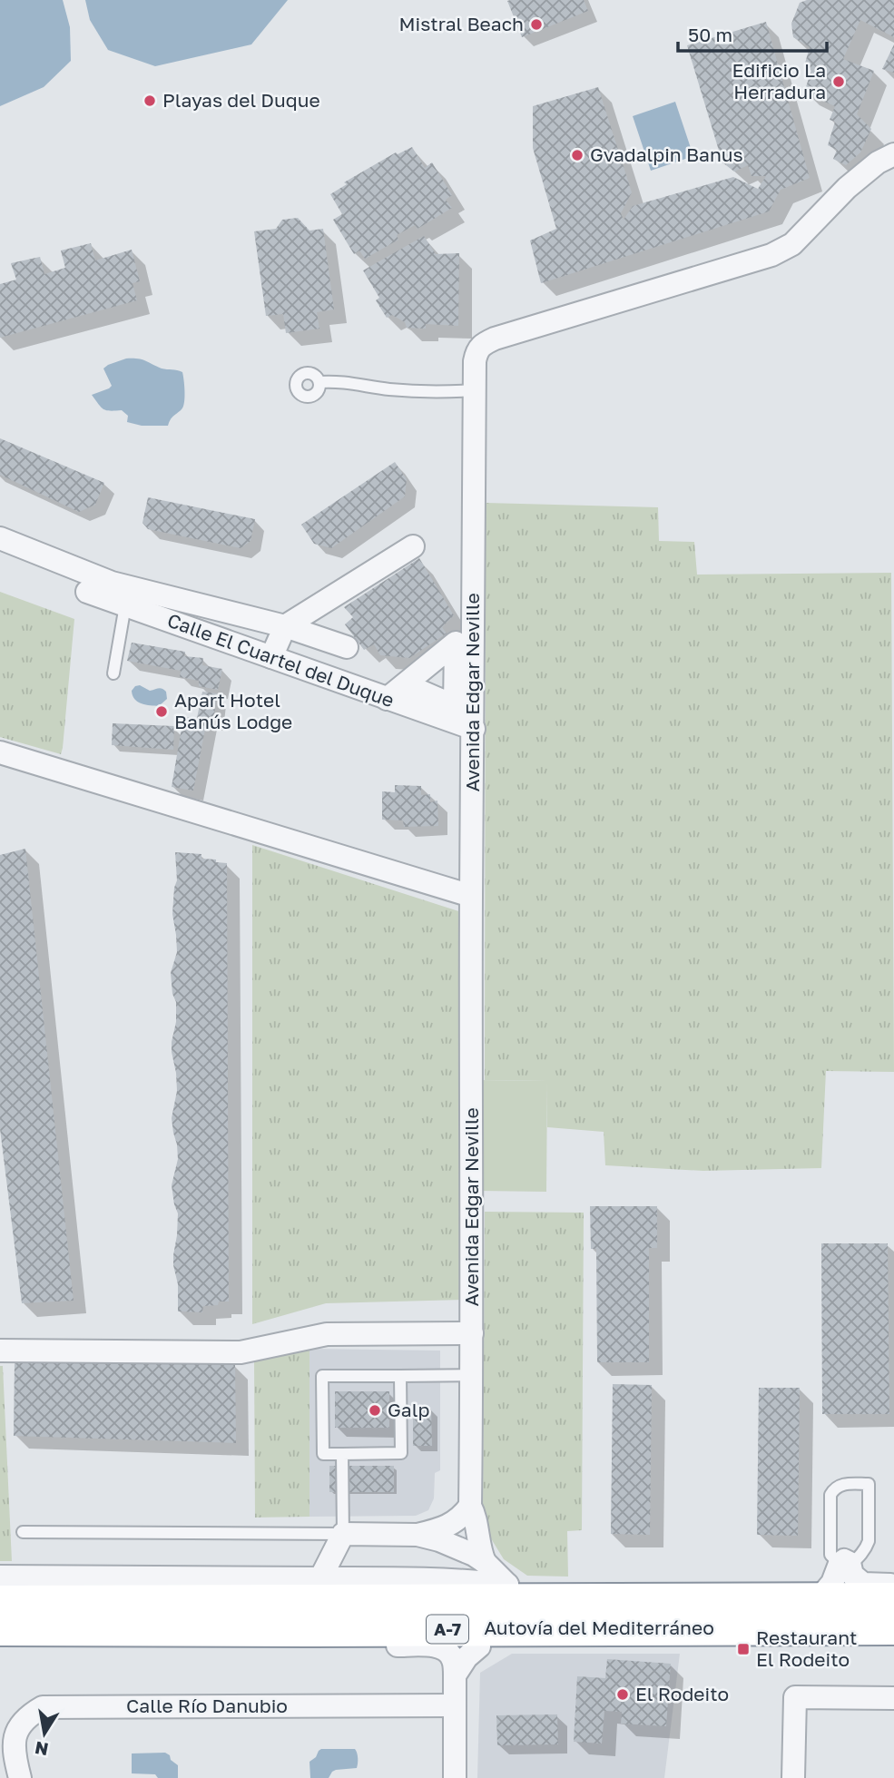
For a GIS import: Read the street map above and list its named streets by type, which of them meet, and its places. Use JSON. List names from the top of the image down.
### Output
{
  "streets": {
    "highway": ["Autovía del Mediterráneo", "A-7"],
    "street": ["Calle El Cuartel del Duque", "Avenida Edgar Neville", "Calle Río Danubio"]
  },
  "crossings": [
    ["Calle El Cuartel del Duque", "Avenida Edgar Neville"]
  ],
  "places": {
    "other": [
      "Mistral Beach",
      "Edificio La Herradura",
      "Playas del Duque",
      "Gvadalpin Banus",
      "Apart Hotel Banús Lodge",
      "Galp",
      "El Rodeito"
    ],
    "transit": ["Restaurant El Rodeito"]
  },
  "scale_bar": "50 m",
  "north": "bottom"
}
